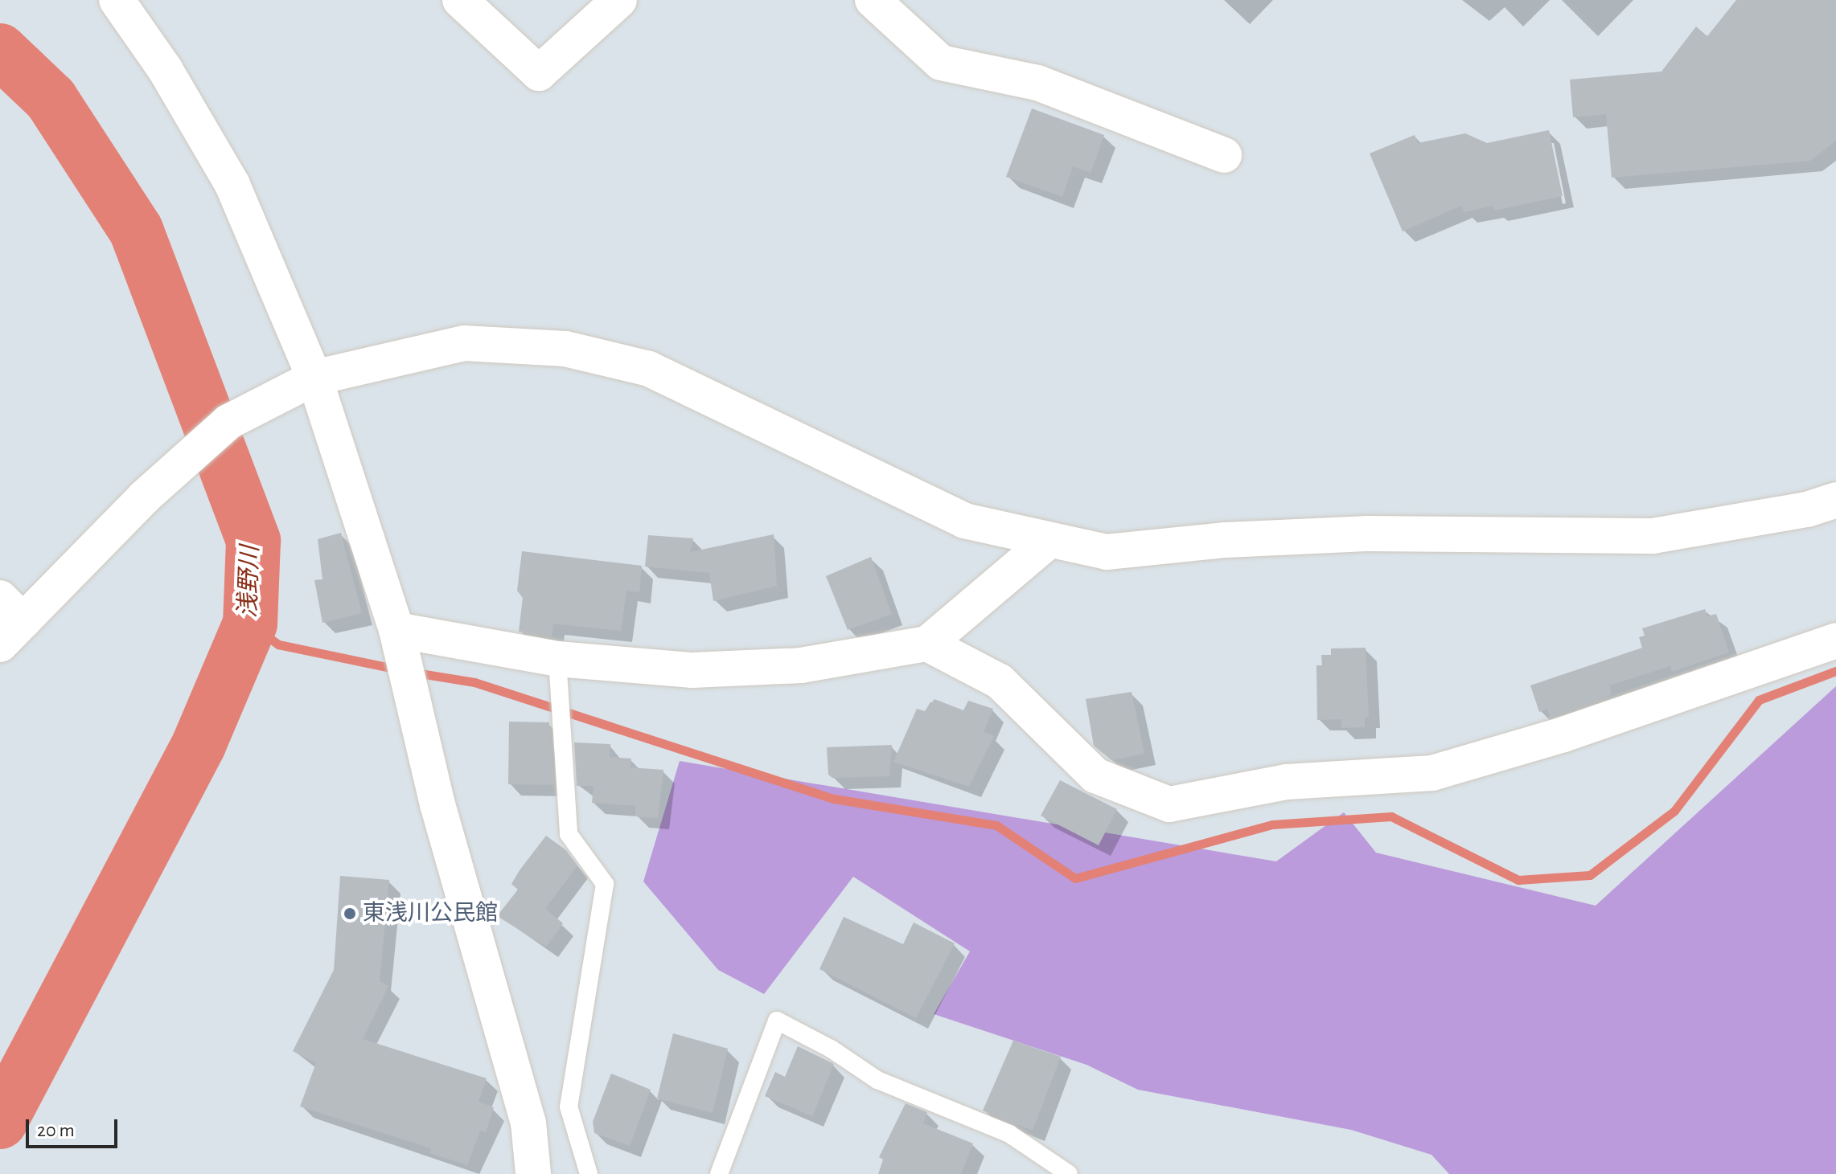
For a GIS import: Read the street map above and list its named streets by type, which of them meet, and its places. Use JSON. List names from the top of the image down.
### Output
{
  "water": ["浅野川"],
  "places": ["東浅川公民館"],
  "scale_bar": "20 m"
}
